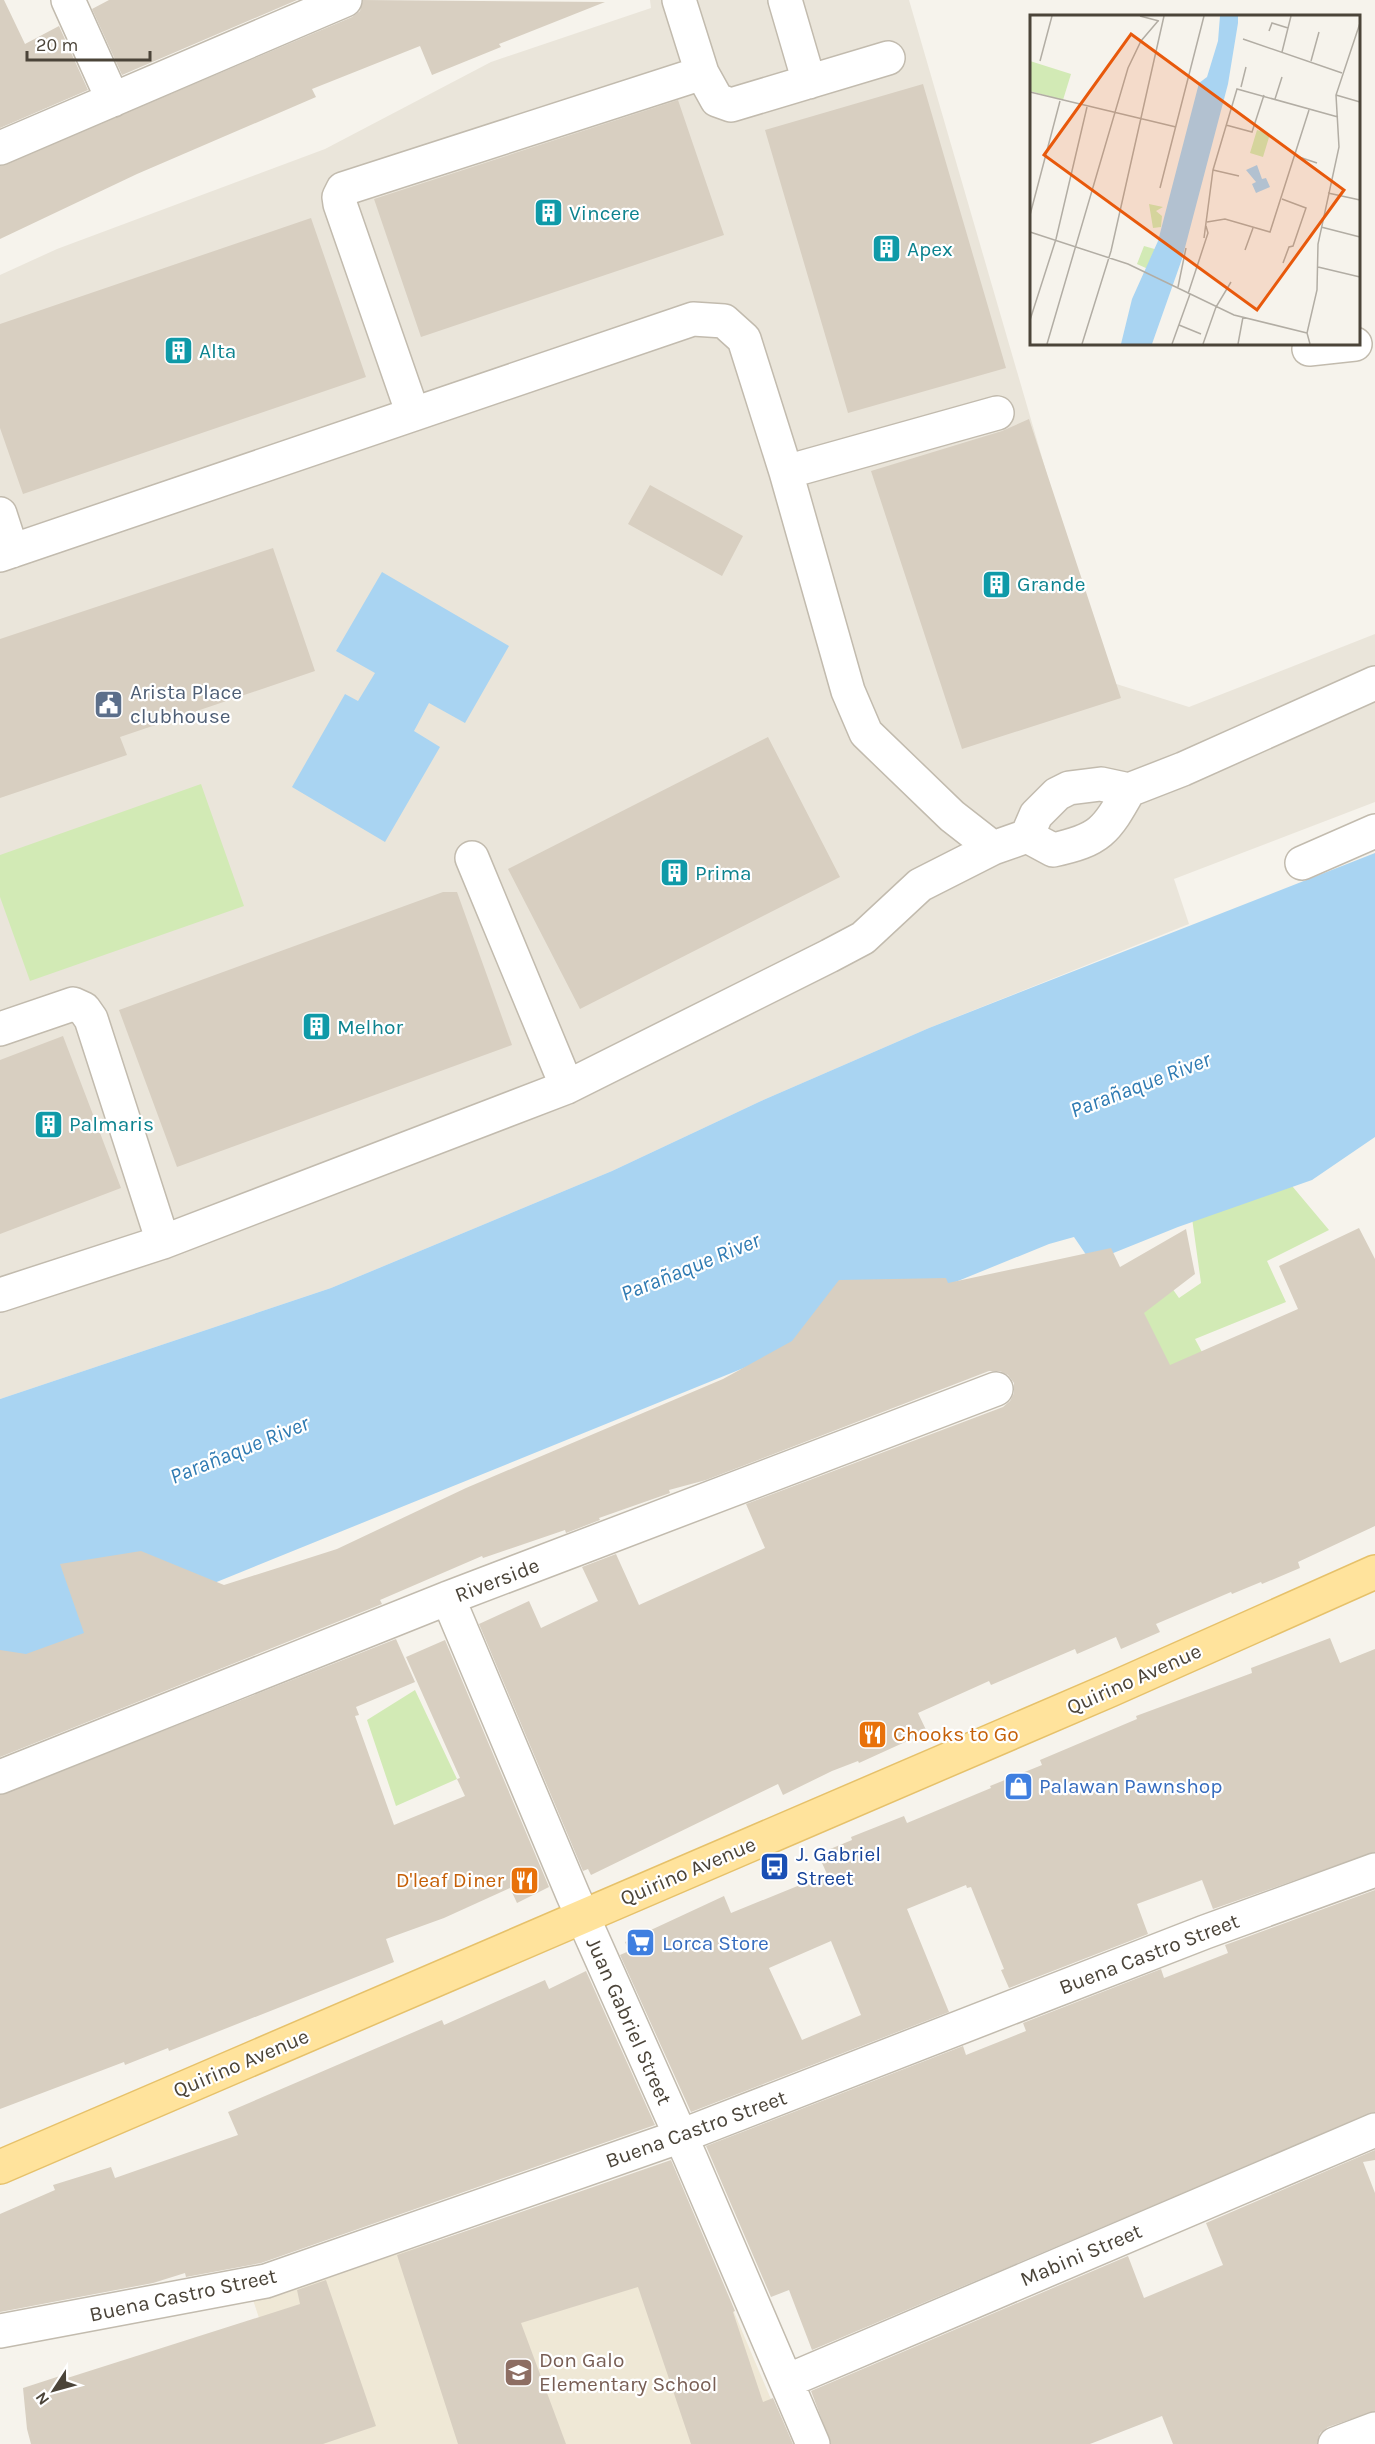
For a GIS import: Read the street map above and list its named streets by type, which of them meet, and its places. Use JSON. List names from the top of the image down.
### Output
{
  "streets": {
    "main road": ["Quirino Avenue"],
    "street": [
      "Riverside",
      "Buena Castro Street",
      "Juan Gabriel Street",
      "Mabini Street"
    ]
  },
  "crossings": [
    ["Riverside", "Juan Gabriel Street"],
    ["Quirino Avenue", "Juan Gabriel Street"],
    ["Buena Castro Street", "Juan Gabriel Street"],
    ["Juan Gabriel Street", "Mabini Street"]
  ],
  "water": ["Parañaque River"],
  "places": {
    "building": [
      "Vincere",
      "Apex",
      "Alta",
      "Grande",
      "Prima",
      "Melhor",
      "Palmaris"
    ],
    "public building": ["Arista Place clubhouse"],
    "restaurant": ["Chooks to Go", "D'leaf Diner"],
    "shop": ["Palawan Pawnshop"],
    "bus stop": ["J. Gabriel Street"],
    "supermarket": ["Lorca Store"],
    "school or university": ["Don Galo Elementary School"]
  },
  "scale_bar": "20 m",
  "north": "bottom left"
}
